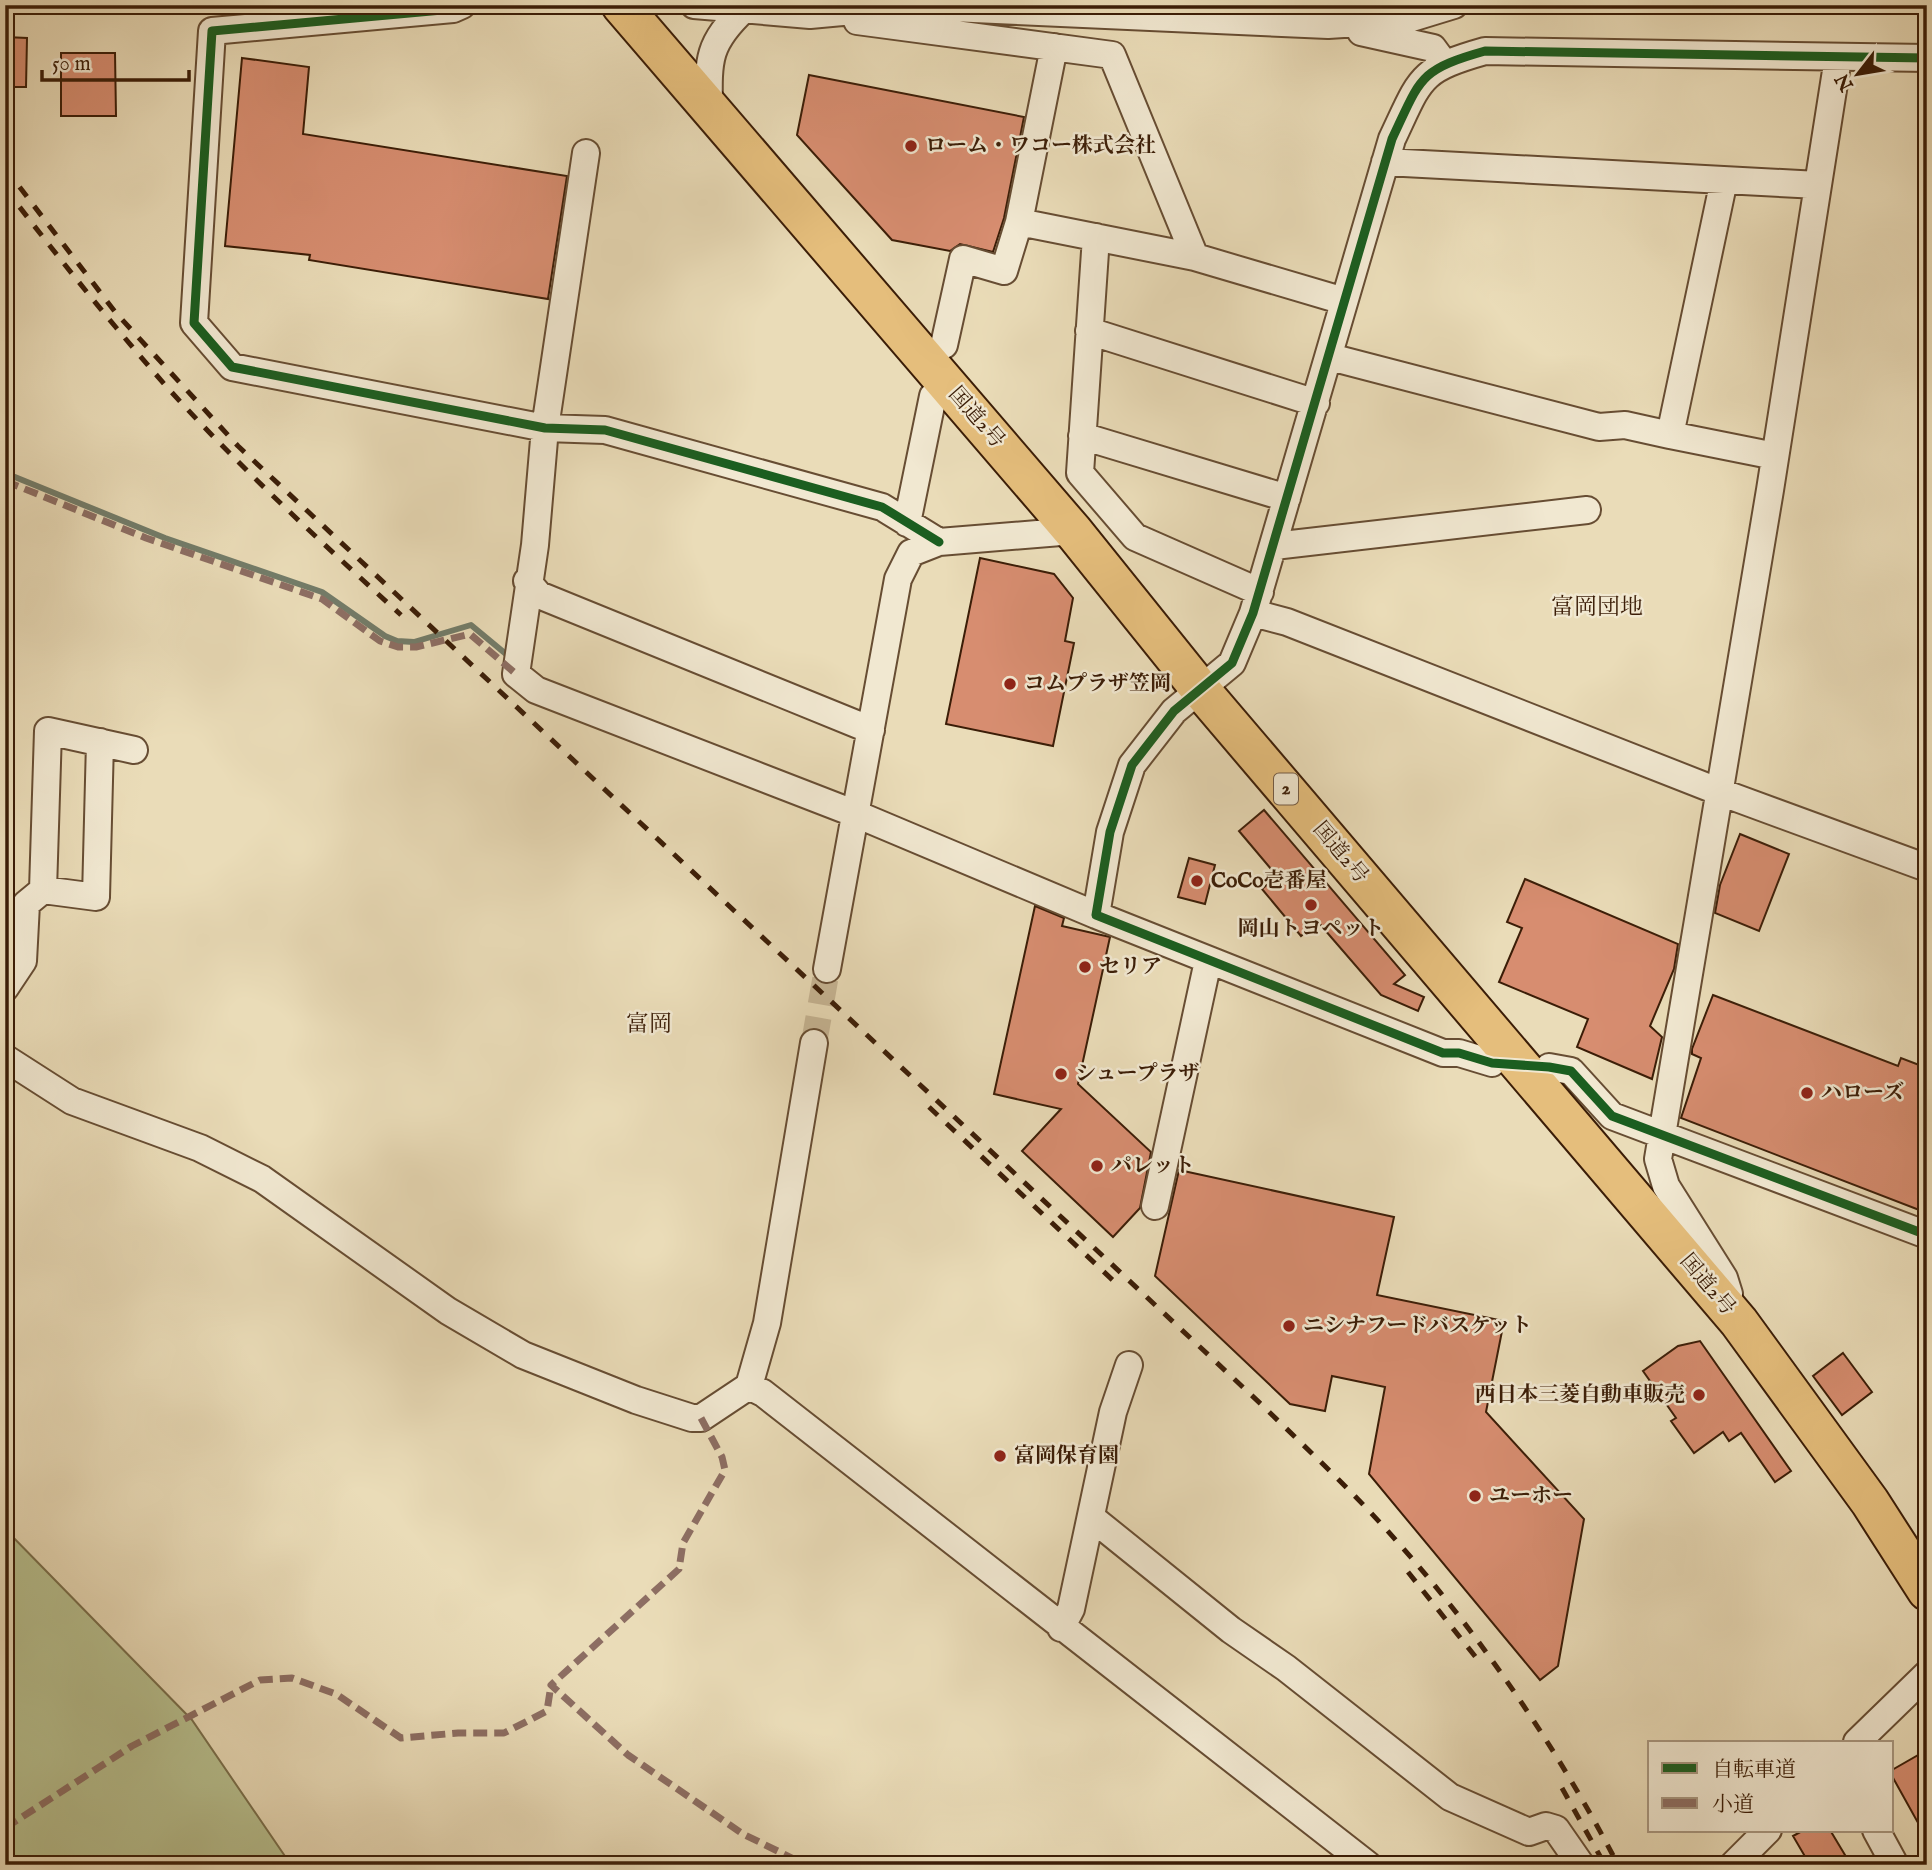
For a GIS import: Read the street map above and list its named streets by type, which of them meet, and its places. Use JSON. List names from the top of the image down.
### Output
{
  "streets": {
    "highway": ["国道2号", "2"]
  },
  "districts": ["富岡団地", "富岡"],
  "places": [
    "ローム・ワコー株式会社",
    "コムプラザ笠岡",
    "CoCo壱番屋",
    "岡山トヨペット",
    "セリア",
    "シュープラザ",
    "ハローズ",
    "パレット",
    "ニシナフードバスケット",
    "西日本三菱自動車販売",
    "富岡保育園",
    "ユーホー"
  ],
  "legend": ["自転車道", "小道"],
  "scale_bar": "50 m",
  "north": "bottom left"
}
